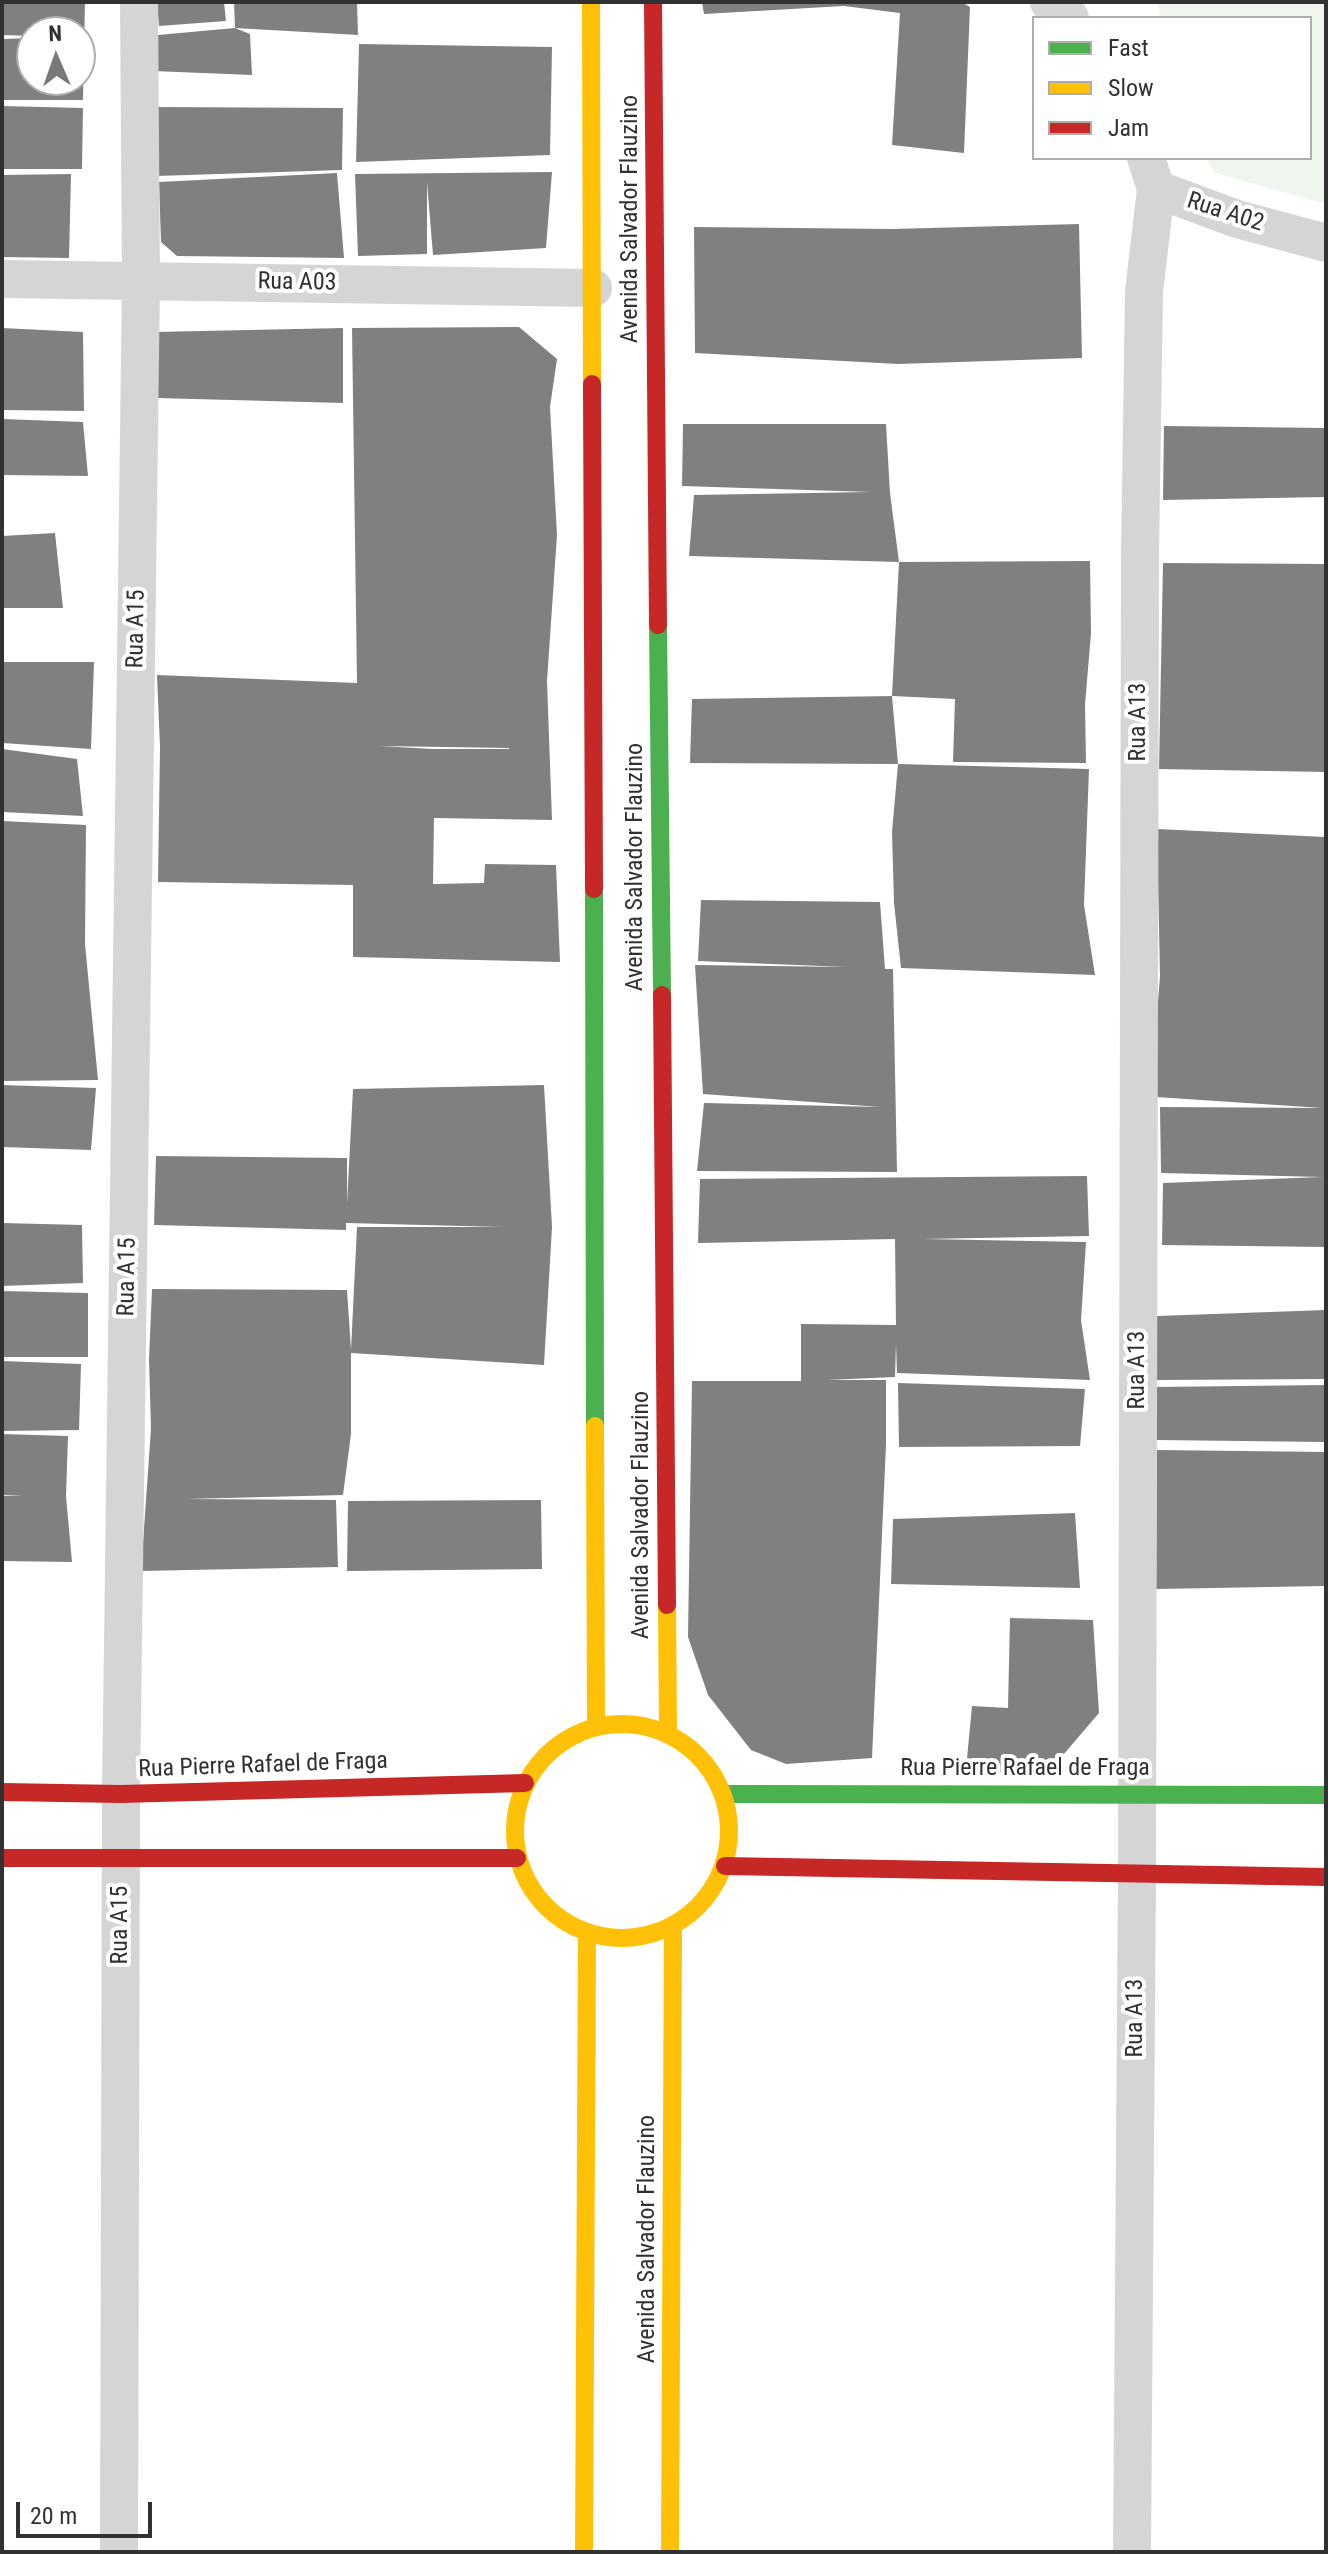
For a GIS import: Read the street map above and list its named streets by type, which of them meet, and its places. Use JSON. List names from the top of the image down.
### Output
{
  "streets": {
    "street": [
      "Rua A02",
      "Avenida Salvador Flauzino",
      "Rua A03",
      "Rua A15",
      "Rua A13",
      "Rua Pierre Rafael de Fraga"
    ]
  },
  "crossings": [
    ["Rua A02", "Rua A13"],
    ["Avenida Salvador Flauzino", "Rua A03"],
    ["Avenida Salvador Flauzino", "Rua Pierre Rafael de Fraga"],
    ["Rua A03", "Rua A15"],
    ["Rua A15", "Rua Pierre Rafael de Fraga"],
    ["Rua A13", "Rua Pierre Rafael de Fraga"]
  ],
  "legend": ["Fast", "Slow", "Jam"],
  "scale_bar": "20 m",
  "north": "top"
}
